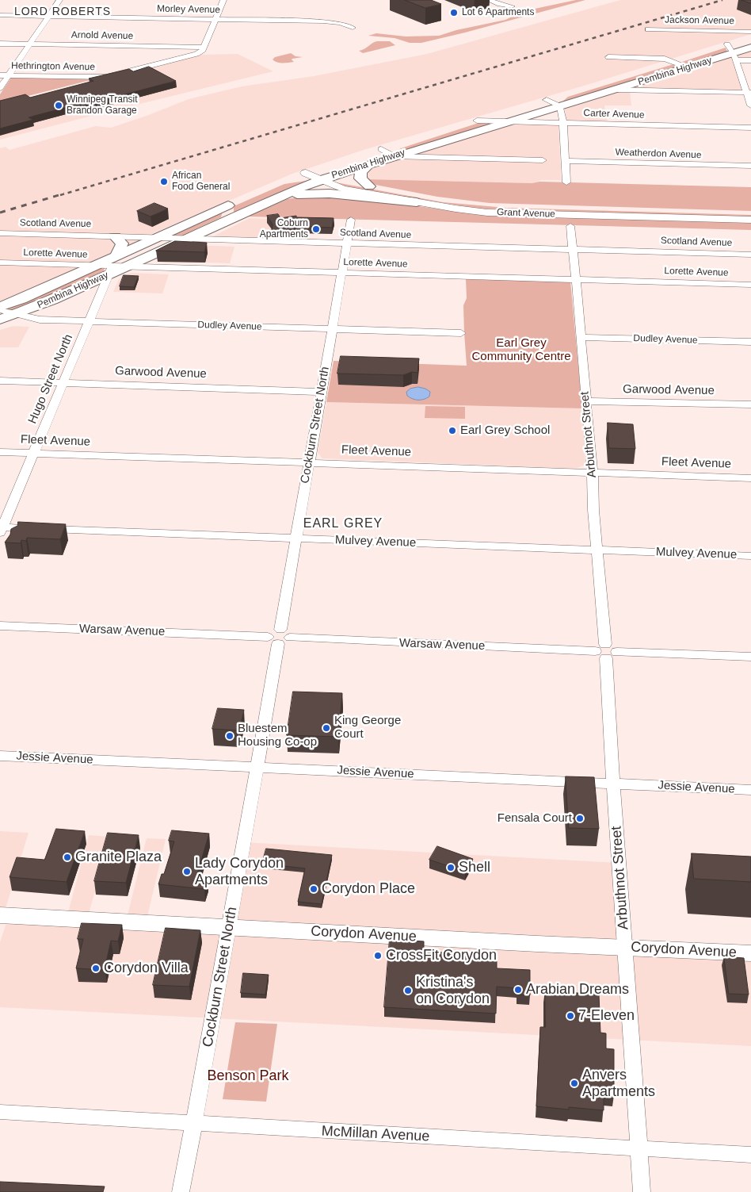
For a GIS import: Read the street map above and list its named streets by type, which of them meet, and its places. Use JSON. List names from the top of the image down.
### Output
{
  "streets": {
    "main road": ["Pembina Highway", "Grant Avenue", "Corydon Avenue"],
    "street": [
      "Morley Avenue",
      "Jackson Avenue",
      "Arnold Avenue",
      "Hethrington Avenue",
      "Carter Avenue",
      "Weatherdon Avenue",
      "Scotland Avenue",
      "Lorette Avenue",
      "Dudley Avenue",
      "Garwood Avenue",
      "Hugo Street North",
      "Cockburn Street North",
      "Arbuthnot Street",
      "Fleet Avenue",
      "Mulvey Avenue",
      "Warsaw Avenue",
      "Jessie Avenue",
      "McMillan Avenue"
    ]
  },
  "crossings": [
    ["Arnold Avenue", "Hethrington Avenue"],
    ["Pembina Highway", "Carter Avenue"],
    ["Pembina Highway", "Grant Avenue"],
    ["Pembina Highway", "Scotland Avenue"],
    ["Pembina Highway", "Lorette Avenue"],
    ["Pembina Highway", "Dudley Avenue"],
    ["Pembina Highway", "Hugo Street North"],
    ["Scotland Avenue", "Cockburn Street North"],
    ["Scotland Avenue", "Arbuthnot Street"],
    ["Lorette Avenue", "Hugo Street North"],
    ["Lorette Avenue", "Cockburn Street North"],
    ["Lorette Avenue", "Arbuthnot Street"],
    ["Dudley Avenue", "Hugo Street North"],
    ["Dudley Avenue", "Cockburn Street North"],
    ["Dudley Avenue", "Arbuthnot Street"],
    ["Garwood Avenue", "Hugo Street North"],
    ["Garwood Avenue", "Cockburn Street North"],
    ["Garwood Avenue", "Arbuthnot Street"],
    ["Hugo Street North", "Fleet Avenue"],
    ["Hugo Street North", "Mulvey Avenue"],
    ["Cockburn Street North", "Fleet Avenue"],
    ["Cockburn Street North", "Mulvey Avenue"],
    ["Cockburn Street North", "Warsaw Avenue"],
    ["Cockburn Street North", "Jessie Avenue"],
    ["Cockburn Street North", "Corydon Avenue"],
    ["Cockburn Street North", "McMillan Avenue"],
    ["Arbuthnot Street", "Fleet Avenue"],
    ["Arbuthnot Street", "Mulvey Avenue"],
    ["Arbuthnot Street", "Warsaw Avenue"],
    ["Arbuthnot Street", "Jessie Avenue"],
    ["Arbuthnot Street", "Corydon Avenue"],
    ["Arbuthnot Street", "McMillan Avenue"]
  ],
  "districts": ["LORD ROBERTS", "EARL GREY"],
  "parks": ["Earl Grey Community Centre", "Benson Park"],
  "places": [
    "Lot 6 Apartments",
    "Winnipeg Transit Brandon Garage",
    "African Food General",
    "Coburn Apartments",
    "Earl Grey School",
    "King George Court",
    "Bluestem Housing Co-op",
    "Fensala Court",
    "Granite Plaza",
    "Shell",
    "Lady Corydon Apartments",
    "Corydon Place",
    "CrossFit Corydon",
    "Corydon Villa",
    "Arabian Dreams",
    "Kristina's on Corydon",
    "7-Eleven",
    "Anvers Apartments"
  ]
}
